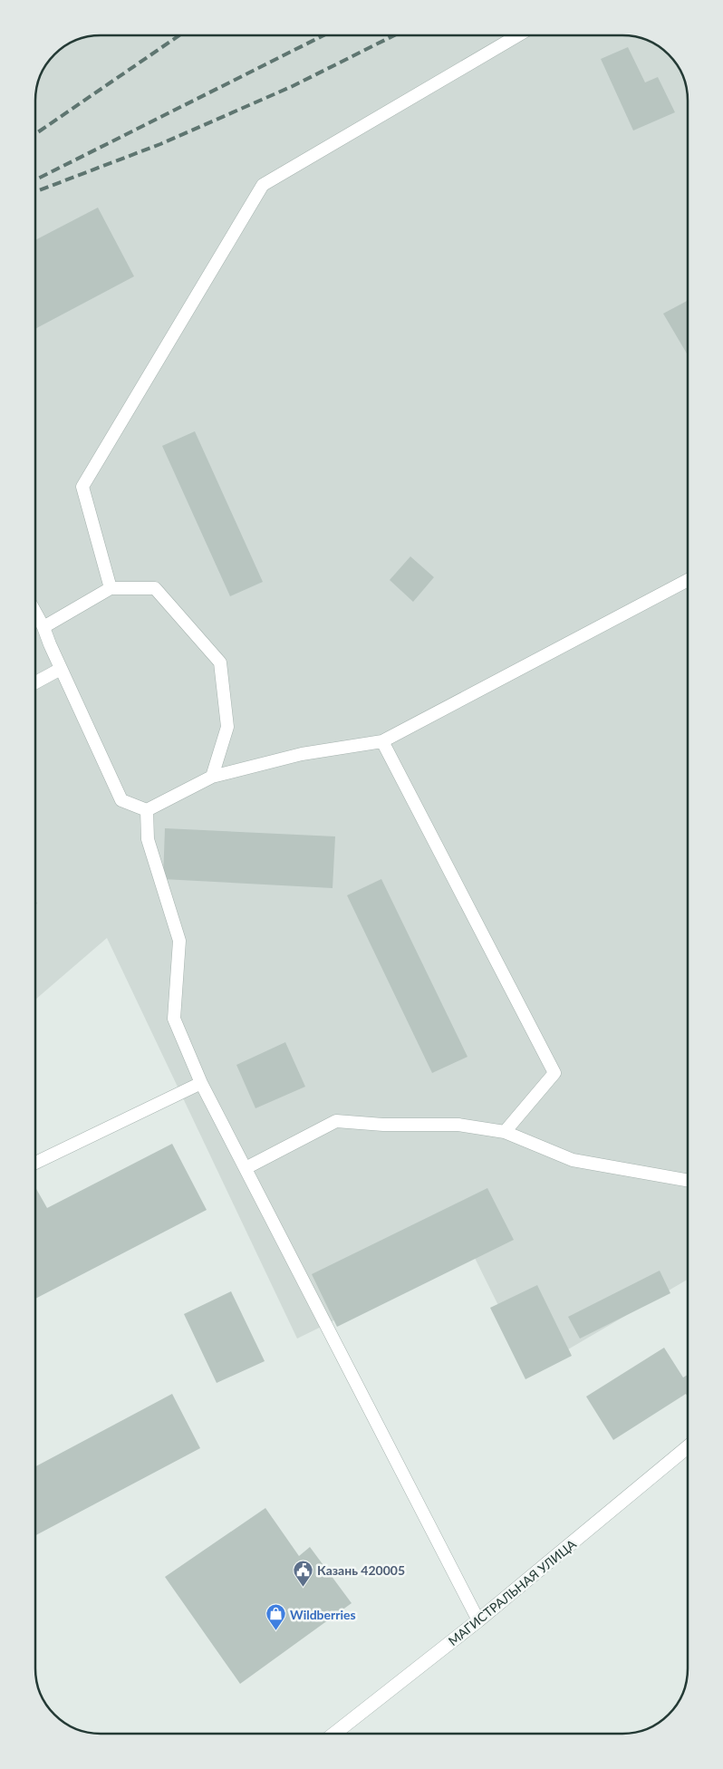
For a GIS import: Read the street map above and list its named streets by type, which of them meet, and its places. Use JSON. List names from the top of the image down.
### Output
{
  "streets": {
    "street": ["МАГИСТРАЛЬНАЯ УЛИЦА"]
  },
  "places": {
    "public building": ["Казань 420005"],
    "shop": ["Wildberries"]
  }
}
